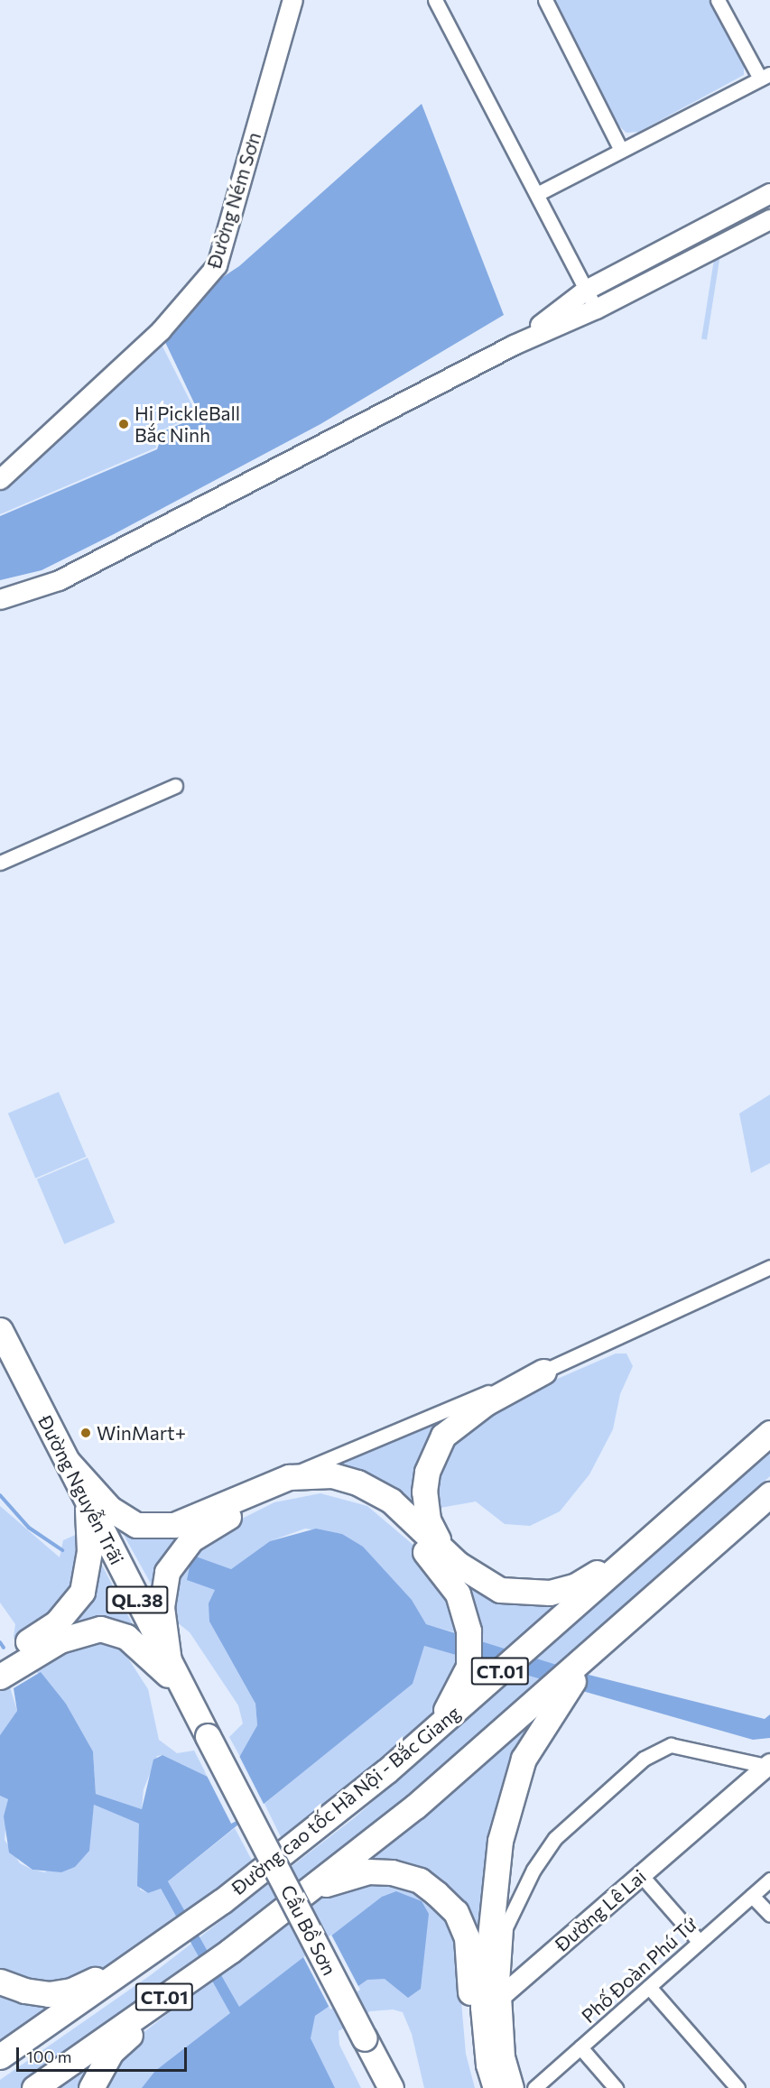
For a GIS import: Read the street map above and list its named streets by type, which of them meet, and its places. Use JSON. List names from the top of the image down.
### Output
{
  "streets": {
    "highway": [
      "Đường Nguyễn Trãi",
      "QL.38",
      "CT.01",
      "Đường cao tốc Hà Nội - Bắc Giang",
      "Cầu Bồ Sơn"
    ],
    "main road": ["Đường Ném Sơn", "Đường Lê Lai"],
    "street": ["Phố Đoàn Phú Tứ"]
  },
  "crossings": [
    ["Đường Nguyễn Trãi", "Cầu Bồ Sơn"]
  ],
  "places": ["Hi PickleBall Bắc Ninh", "WinMart+"],
  "scale_bar": "100 m"
}
